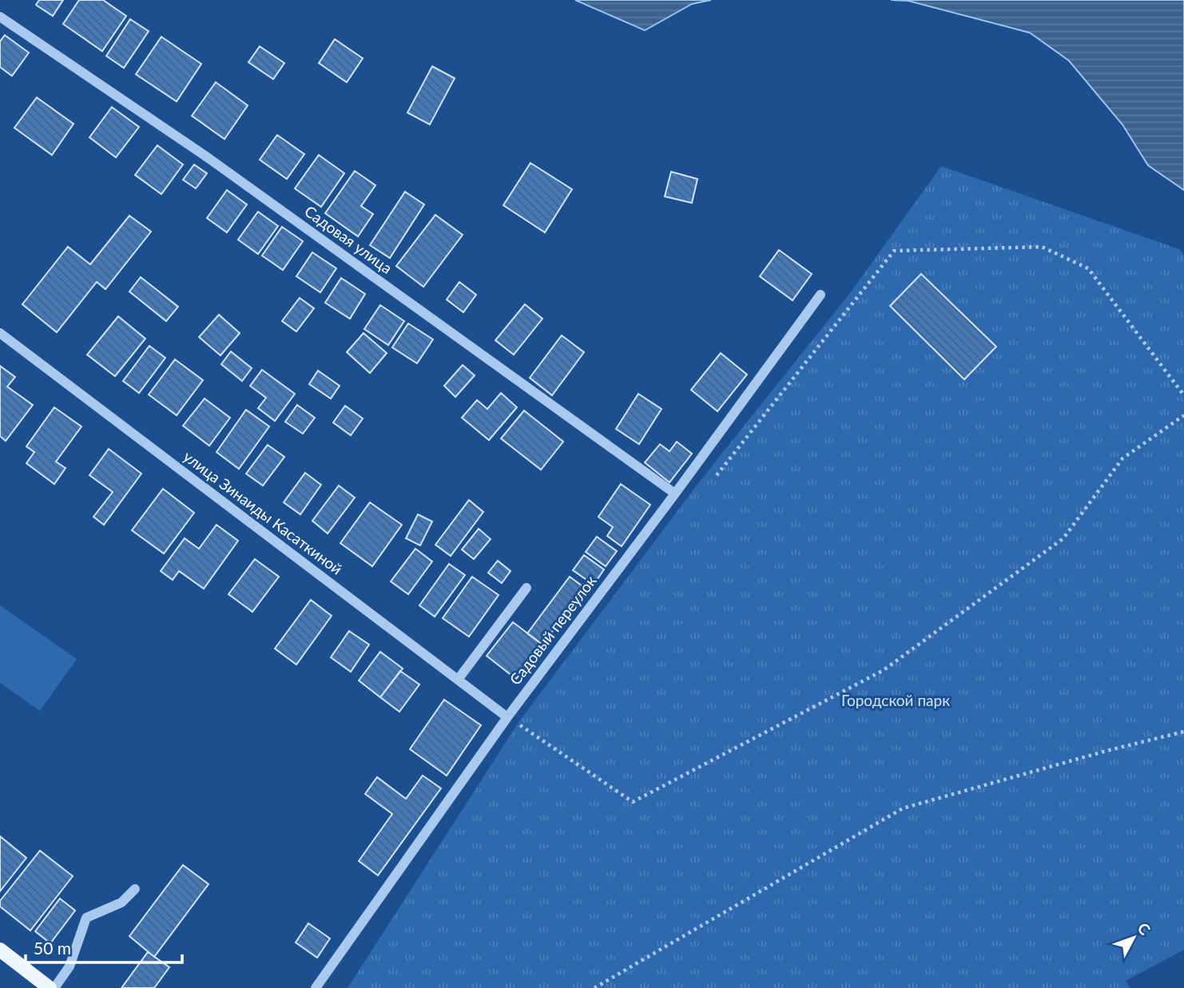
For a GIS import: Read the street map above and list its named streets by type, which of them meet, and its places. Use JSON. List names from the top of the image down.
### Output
{
  "streets": {
    "street": ["Садовая улица", "улица Зинаиды Касаткиной", "Садовый переулок"]
  },
  "crossings": [
    ["Садовая улица", "Садовый переулок"],
    ["улица Зинаиды Касаткиной", "Садовый переулок"]
  ],
  "parks": ["Городской парк"],
  "scale_bar": "50 m",
  "north": "top right"
}
